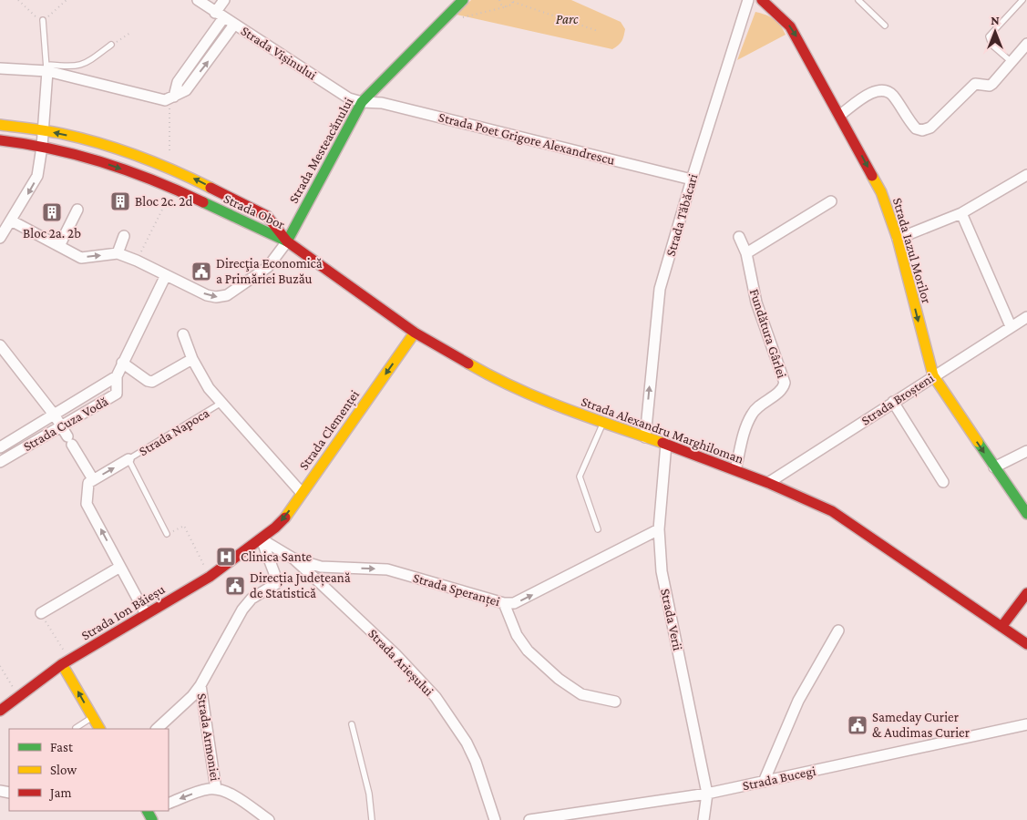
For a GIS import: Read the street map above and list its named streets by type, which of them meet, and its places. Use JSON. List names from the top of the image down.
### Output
{
  "streets": {
    "main road": [
      "Strada Mesteacănului",
      "Strada Obor",
      "Strada Iazul Morilor",
      "Strada Clemenței",
      "Strada Alexandru Marghiloman",
      "Strada Ion Băieșu"
    ],
    "street": [
      "Strada Vișinului",
      "Strada Poet Grigore Alexandrescu",
      "Strada Tăbăcari",
      "Fundătura Gârlei",
      "Strada Broșteni",
      "Strada Cuza Vodă",
      "Strada Napoca",
      "Strada Speranței",
      "Strada Verii",
      "Strada Arieșului",
      "Strada Armoniei",
      "Strada Bucegi"
    ]
  },
  "crossings": [
    ["Strada Vișinului", "Strada Poet Grigore Alexandrescu"],
    ["Strada Vișinului", "Strada Mesteacănului"],
    ["Strada Poet Grigore Alexandrescu", "Strada Mesteacănului"],
    ["Strada Poet Grigore Alexandrescu", "Strada Tăbăcari"],
    ["Strada Mesteacănului", "Strada Obor"],
    ["Strada Mesteacănului", "Strada Alexandru Marghiloman"],
    ["Strada Obor", "Strada Alexandru Marghiloman"],
    ["Strada Tăbăcari", "Strada Alexandru Marghiloman"],
    ["Strada Iazul Morilor", "Strada Broșteni"],
    ["Fundătura Gârlei", "Strada Alexandru Marghiloman"],
    ["Strada Broșteni", "Strada Alexandru Marghiloman"],
    ["Strada Clemenței", "Strada Alexandru Marghiloman"],
    ["Strada Clemenței", "Strada Napoca"],
    ["Strada Clemenței", "Strada Ion Băieșu"],
    ["Strada Clemenței", "Strada Arieșului"],
    ["Strada Clemenței", "Strada Armoniei"],
    ["Strada Alexandru Marghiloman", "Strada Verii"],
    ["Strada Speranței", "Strada Verii"],
    ["Strada Speranței", "Strada Arieșului"],
    ["Strada Ion Băieșu", "Strada Arieșului"],
    ["Strada Ion Băieșu", "Strada Armoniei"],
    ["Strada Verii", "Strada Bucegi"],
    ["Strada Arieșului", "Strada Armoniei"]
  ],
  "one_way": [
    "Strada Tăbăcari",
    "Strada Iazul Morilor",
    "Strada Clemenței",
    "Strada Speranței"
  ],
  "parks": ["Parc"],
  "places": {
    "building": ["Bloc 2c. 2d", "Bloc 2a. 2b"],
    "public building": ["Direcţia Economică a Primăriei Buzău", "Direcția Județeană de Statistică", "Sameday Curier & Audimas Curier"],
    "hospital": ["Clinica Sante"]
  },
  "legend": ["Fast", "Slow", "Jam"],
  "north": "top"
}
